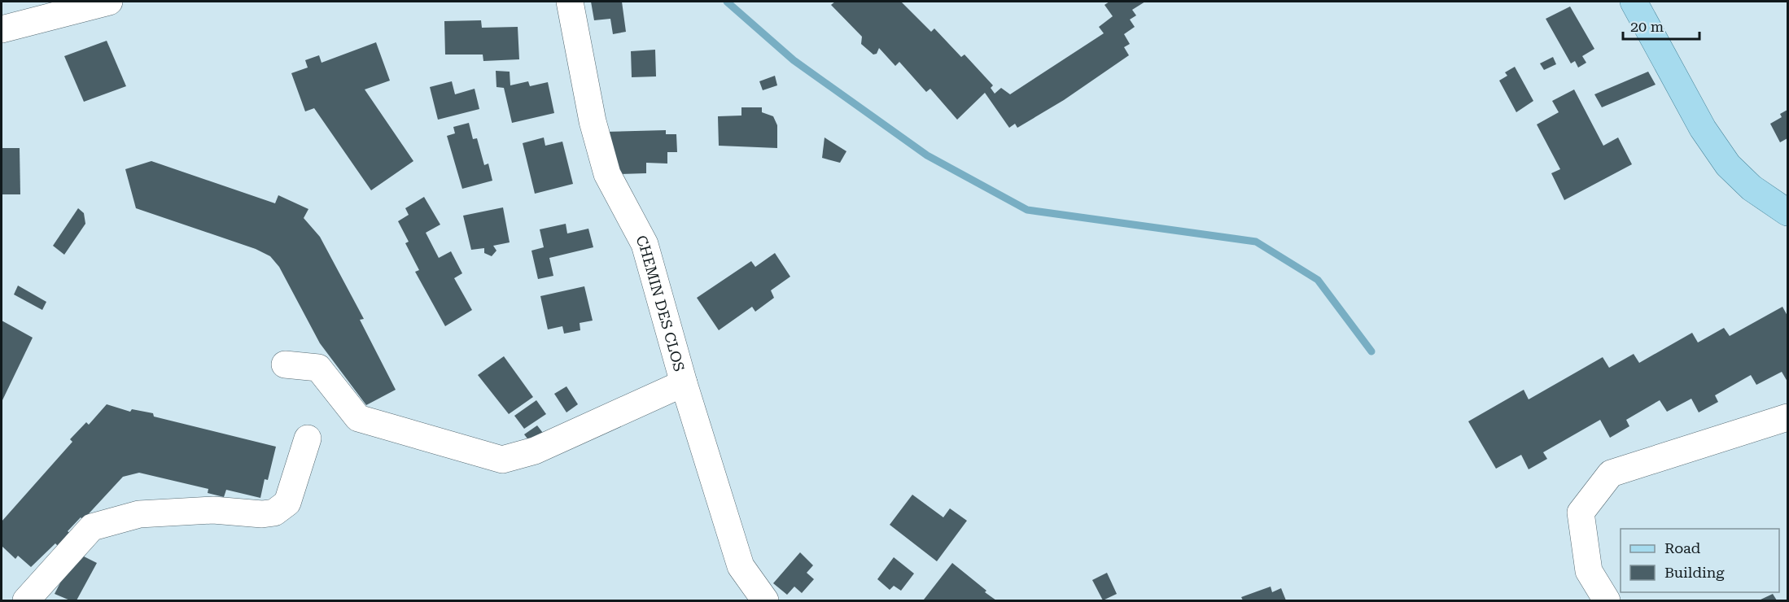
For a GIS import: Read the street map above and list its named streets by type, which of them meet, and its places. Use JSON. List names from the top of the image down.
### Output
{
  "streets": {
    "street": ["CHEMIN DES CLOS"]
  },
  "legend": ["Road", "Building"],
  "scale_bar": "20 m"
}
